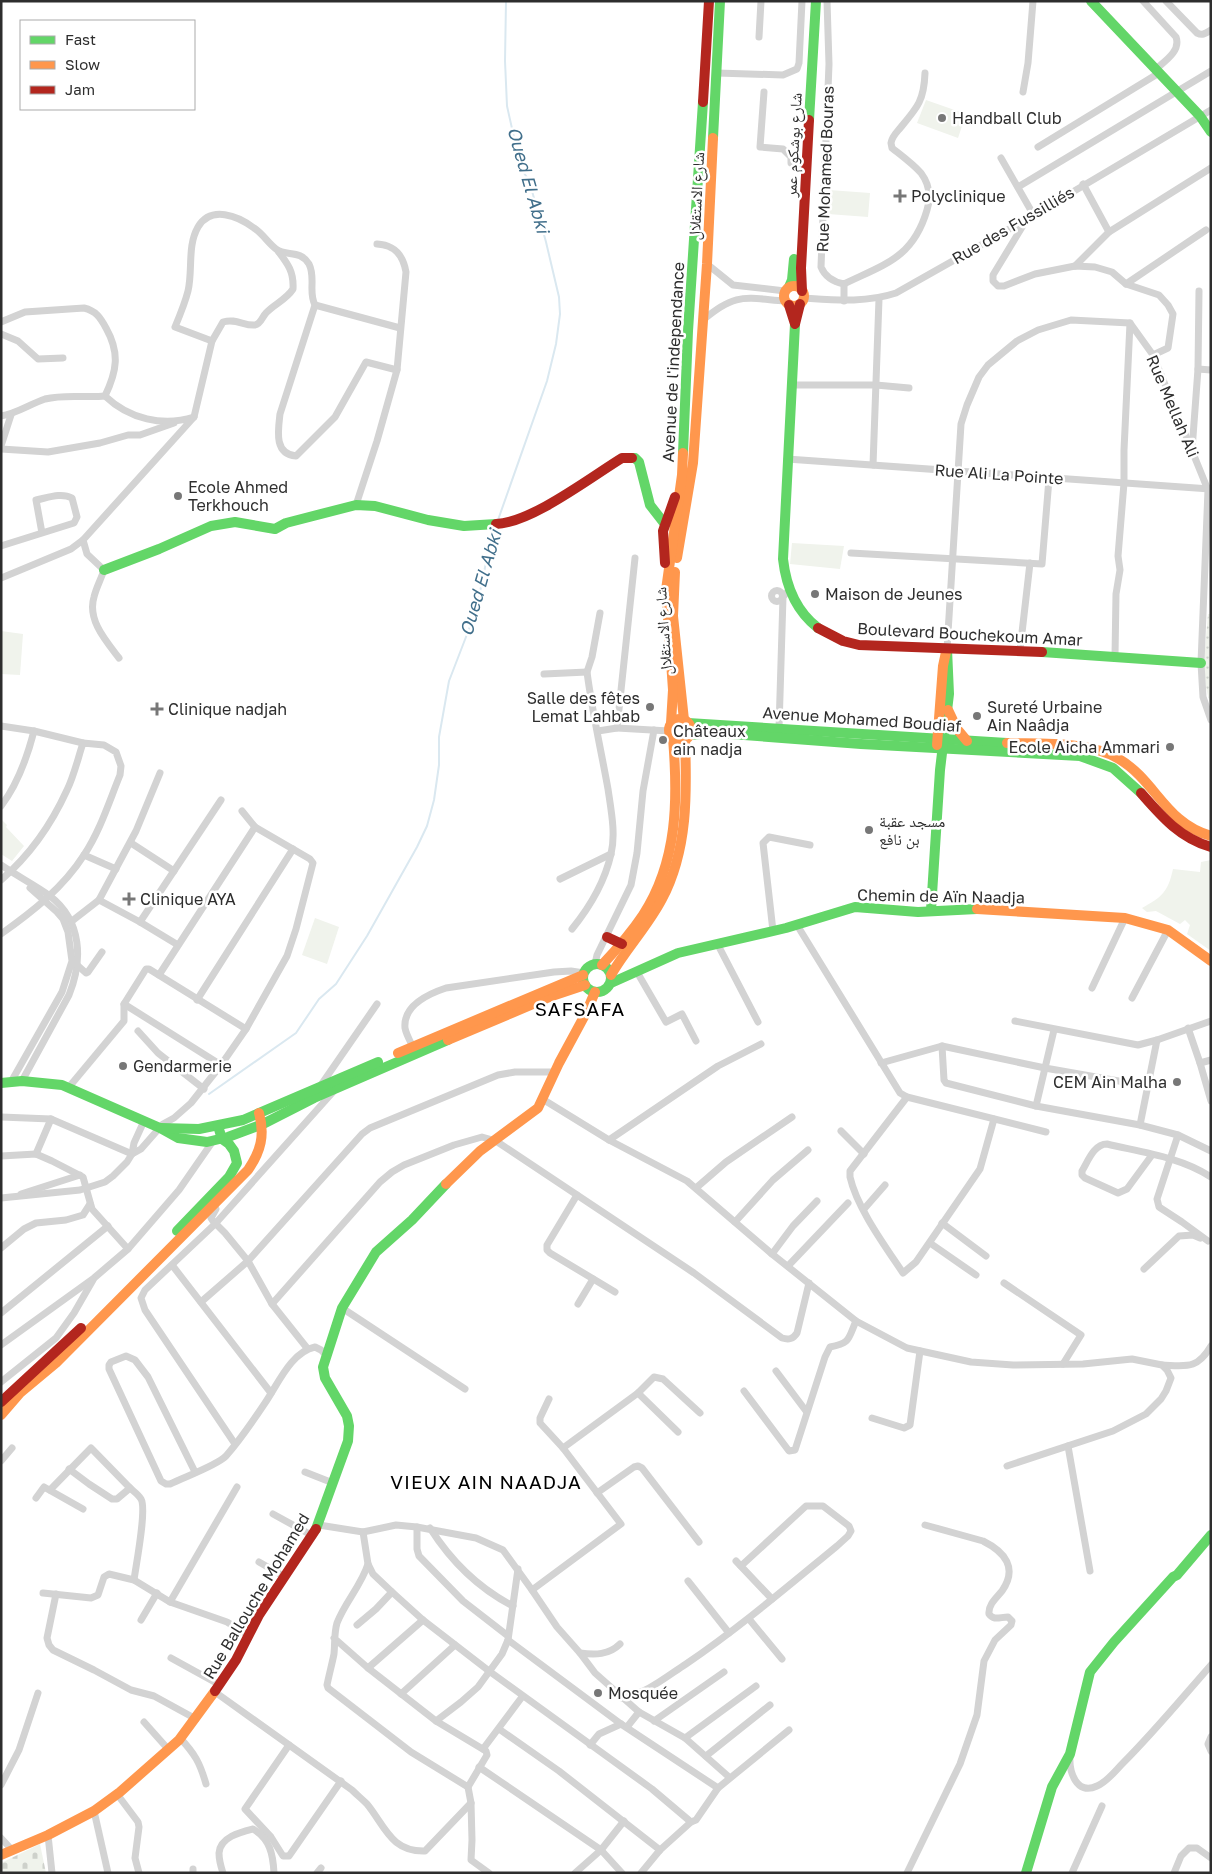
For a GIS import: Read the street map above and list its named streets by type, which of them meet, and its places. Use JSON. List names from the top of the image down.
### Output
{
  "streets": {
    "main road": [
      "شارع بوشكوم عمر",
      "شارع الاستقلال",
      "Avenue de l'independance",
      "Boulevard Bouchekoum Amar",
      "Avenue Mohamed Boudiaf",
      "Chemin de Aïn Naadja",
      "Rue Ballouche Mohamed"
    ],
    "street": [
      "Rue Mohamed Bouras",
      "Rue des Fussilliés",
      "Rue Mellah Ali",
      "Rue Ali La Pointe"
    ]
  },
  "crossings": [
    ["شارع بوشكوم عمر", "Rue des Fussilliés"],
    ["شارع بوشكوم عمر", "Boulevard Bouchekoum Amar"],
    ["شارع الاستقلال", "Avenue de l'independance"],
    ["شارع الاستقلال", "Avenue Mohamed Boudiaf"],
    ["Avenue de l'independance", "Avenue Mohamed Boudiaf"],
    ["Avenue de l'independance", "Chemin de Aïn Naadja"],
    ["Avenue de l'independance", "Rue Ballouche Mohamed"],
    ["Rue Mellah Ali", "Rue Ali La Pointe"],
    ["Rue Ali La Pointe", "Boulevard Bouchekoum Amar"],
    ["Chemin de Aïn Naadja", "Rue Ballouche Mohamed"]
  ],
  "districts": ["SAFSAFA", "VIEUX AIN NAADJA"],
  "water": ["Oued El Abki"],
  "places": {
    "other": [
      "Handball Club",
      "Ecole Ahmed Terkhouch",
      "Maison de Jeunes",
      "Salle des fêtes Lemat Lahbab",
      "Sureté Urbaine Ain Naâdja",
      "Châteaux ain nadja",
      "Ecole Aicha Ammari",
      "مسجد عقبة بن نافع",
      "Gendarmerie",
      "CEM Ain Malha",
      "Mosquée"
    ],
    "health": ["Polyclinique", "Clinique nadjah", "Clinique AYA"]
  },
  "legend": ["Fast", "Slow", "Jam"]
}
